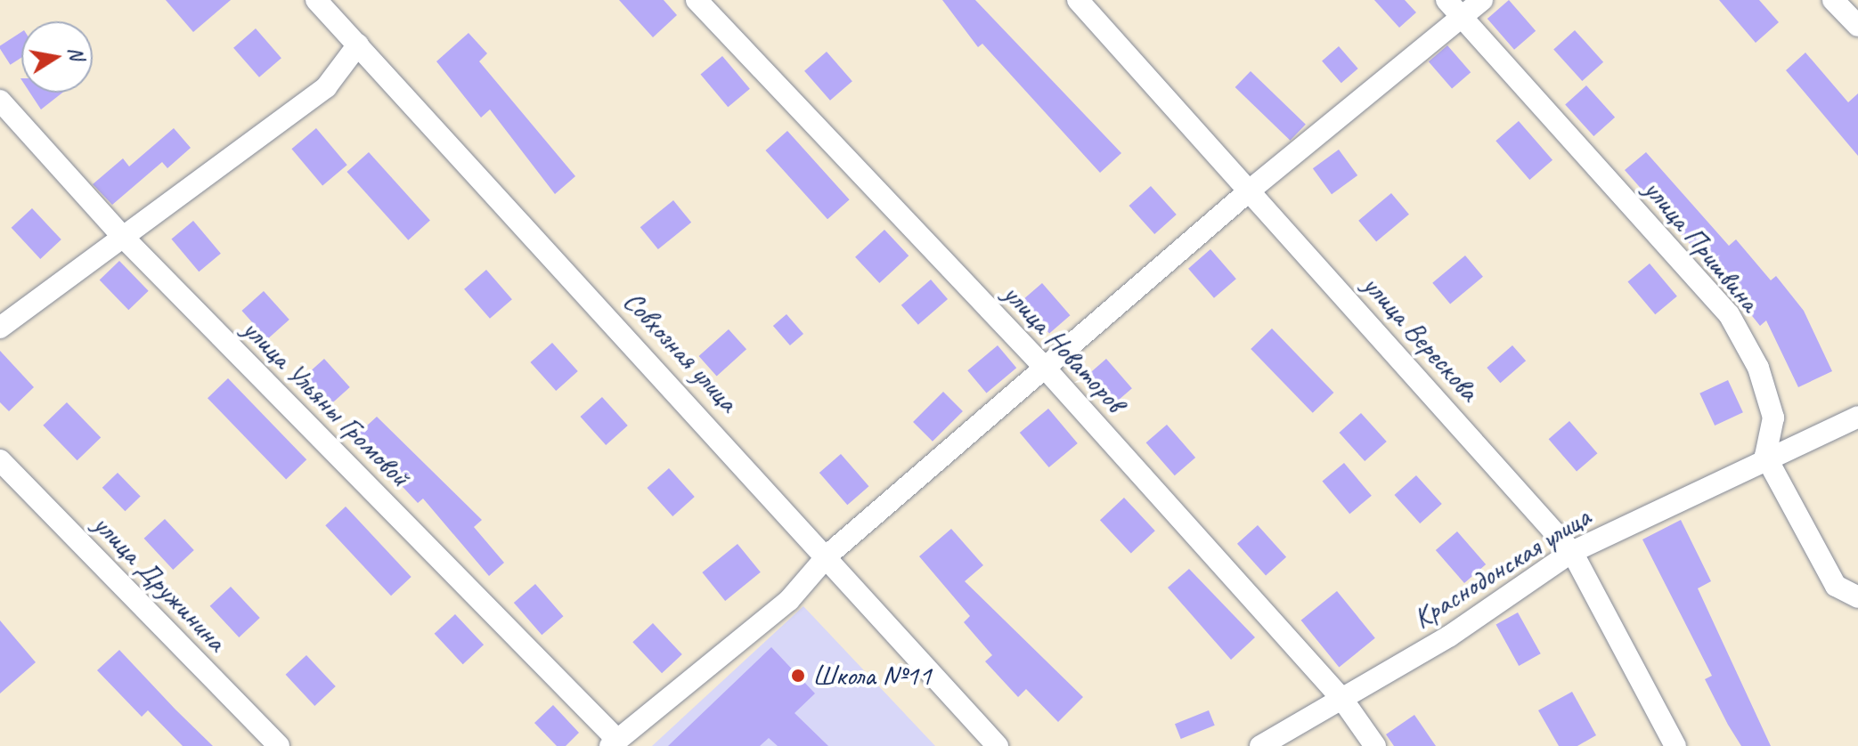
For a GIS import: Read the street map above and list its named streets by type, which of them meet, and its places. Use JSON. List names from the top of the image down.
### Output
{
  "streets": {
    "street": [
      "улица Пришвина",
      "улица Верескова",
      "улица Новаторов",
      "Совхозная улица",
      "улица Ульяны Громовой",
      "Краснодонская улица",
      "улица Дружинина"
    ]
  },
  "crossings": [
    ["улица Пришвина", "Краснодонская улица"],
    ["улица Верескова", "Краснодонская улица"],
    ["улица Новаторов", "Краснодонская улица"]
  ],
  "places": ["Школа №11"],
  "north": "right"
}
